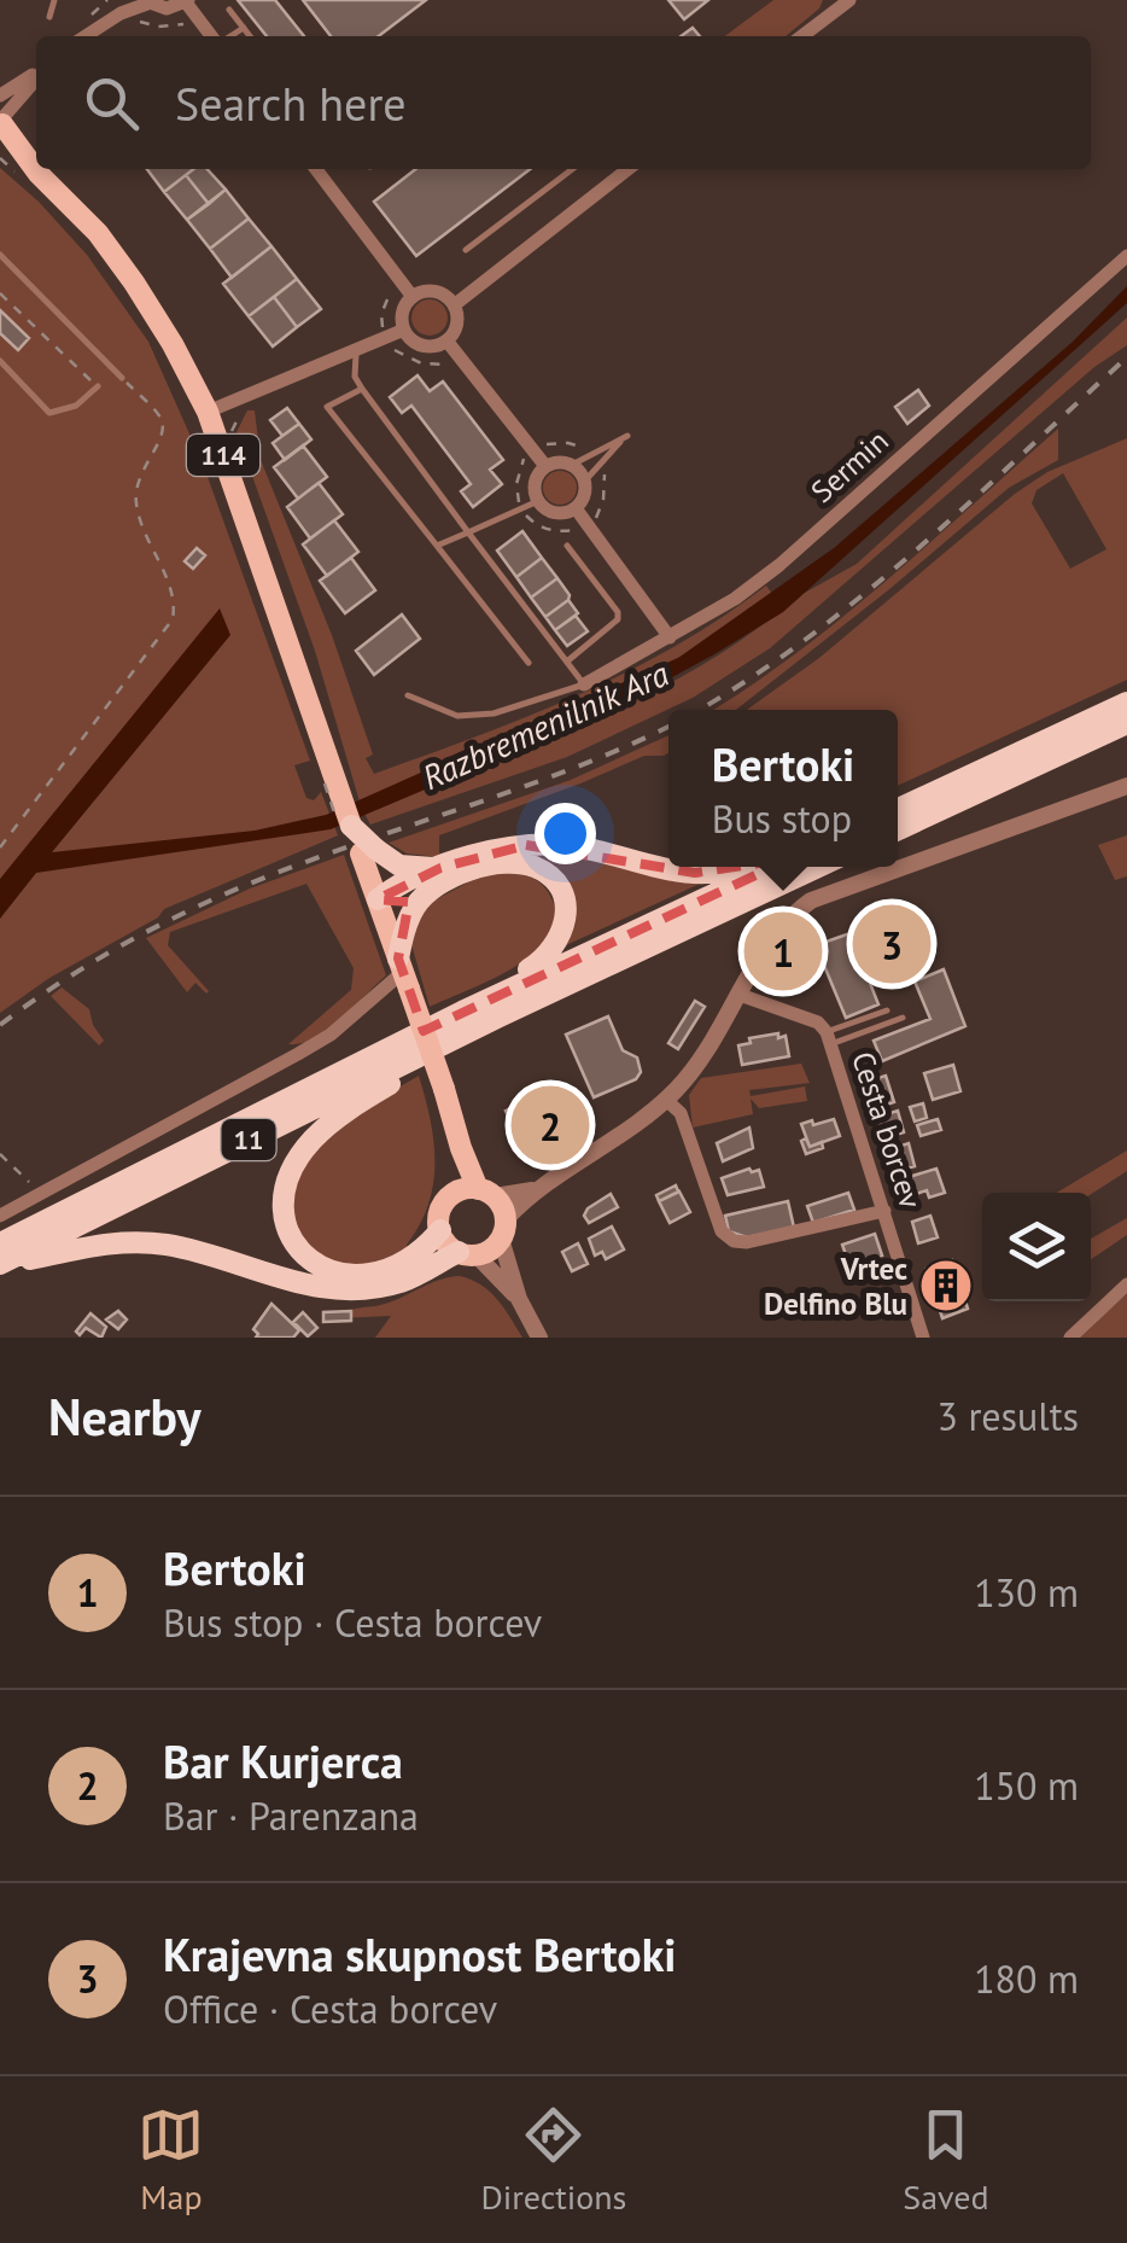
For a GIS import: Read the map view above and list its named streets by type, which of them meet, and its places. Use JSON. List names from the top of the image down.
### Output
{
  "streets": {
    "highway": ["11"],
    "main road": ["114"],
    "street": ["Sermin", "Cesta borcev"]
  },
  "water": ["Razbremenilnik Ara"],
  "places": {
    "building": ["Vrtec Delfino Blu"]
  },
  "page": {
    "search": "Search here",
    "popup": ["Bertoki", "Bus stop"],
    "pins": ["3", "1", "2"],
    "heading": ["Nearby", "3 results"],
    "list": [
      {
        "mark": "1",
        "name": "Bertoki",
        "note": "Bus stop · Cesta borcev",
        "value": "130 m"
      },
      {
        "mark": "2",
        "name": "Bar Kurjerca",
        "note": "Bar · Parenzana",
        "value": "150 m"
      },
      {
        "mark": "3",
        "name": "Krajevna skupnost Bertoki",
        "note": "Office · Cesta borcev",
        "value": "180 m"
      }
    ],
    "nav": ["Map", "Directions", "Saved"]
  }
}
